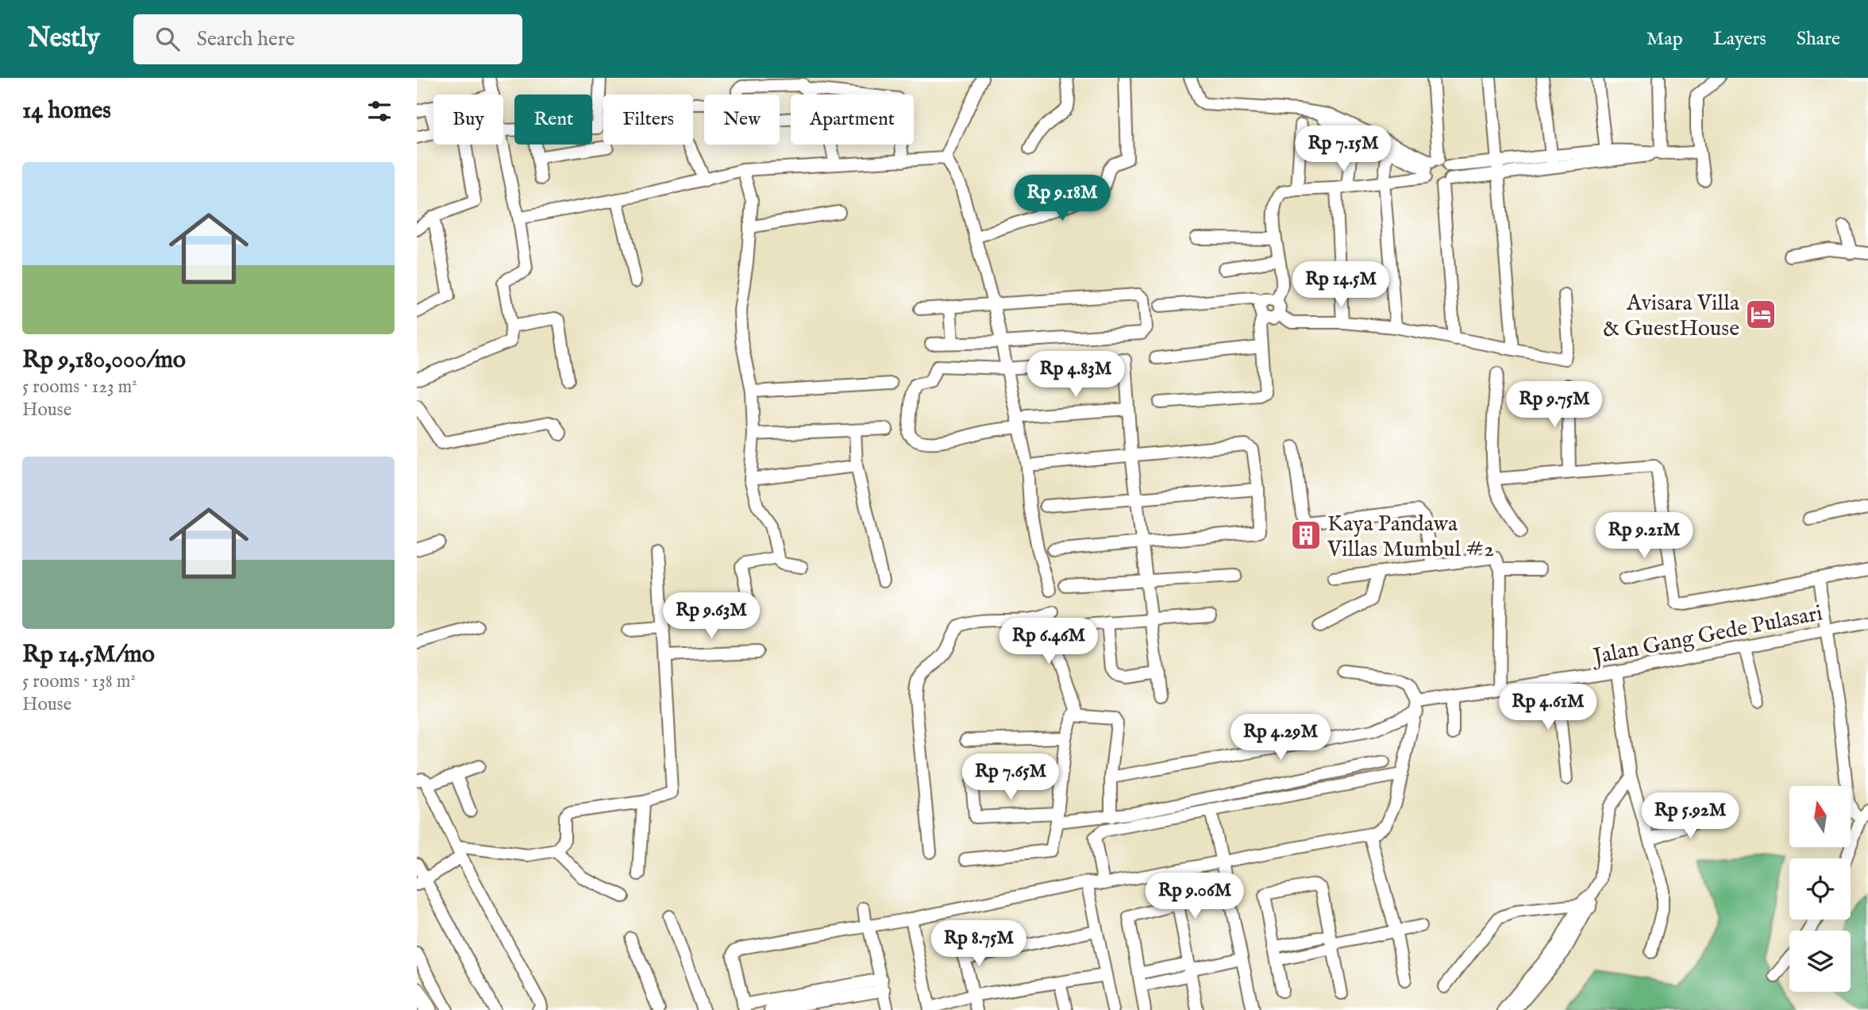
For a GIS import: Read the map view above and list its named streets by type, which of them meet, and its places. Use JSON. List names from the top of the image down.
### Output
{
  "streets": {
    "street": ["Jalan Gang Gede Pulasari"]
  },
  "places": {
    "hotel": ["Avisara Villa & GuestHouse"],
    "building": ["Kaya Pandawa Villas Mumbul #2"]
  },
  "north": "top",
  "page": {
    "header": "Nestly",
    "search": "Search here",
    "nav": ["Map", "Layers", "Share"],
    "heading": "14 homes",
    "chip": [
      "Buy",
      "Rent",
      "Filters",
      "New",
      "Apartment"
    ],
    "price": [
      "Rp 7.15M",
      "Rp 9.18M",
      "Rp 14.5M",
      "Rp 4.83M",
      "Rp 9.75M",
      "Rp 9.21M",
      "Rp 9.63M",
      "Rp 6.46M",
      "Rp 4.61M",
      "Rp 4.29M",
      "Rp 7.65M",
      "Rp 5.92M",
      "Rp 9.06M",
      "Rp 8.75M"
    ],
    "list": [
      {
        "name": "Rp 9,180,000/mo",
        "note": "5 rooms · 123 m² · House"
      },
      {
        "name": "Rp 14.5M/mo",
        "note": "5 rooms · 138 m² · House"
      }
    ]
  }
}
